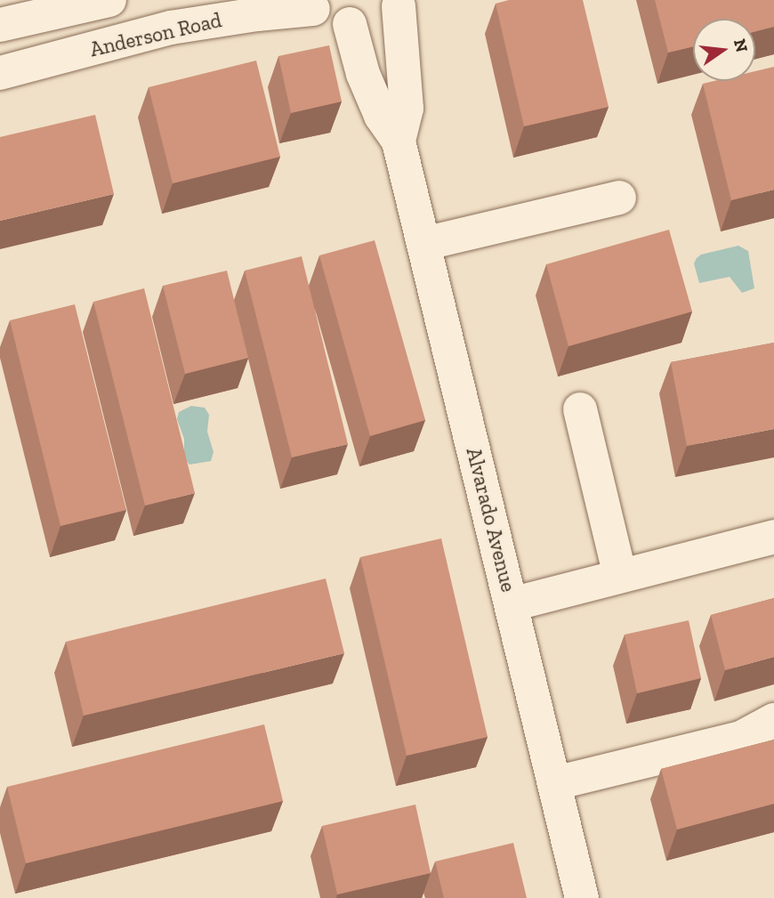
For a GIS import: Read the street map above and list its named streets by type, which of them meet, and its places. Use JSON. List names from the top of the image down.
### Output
{
  "streets": {
    "street": ["Anderson Road", "Alvarado Avenue"]
  },
  "north": "right"
}
